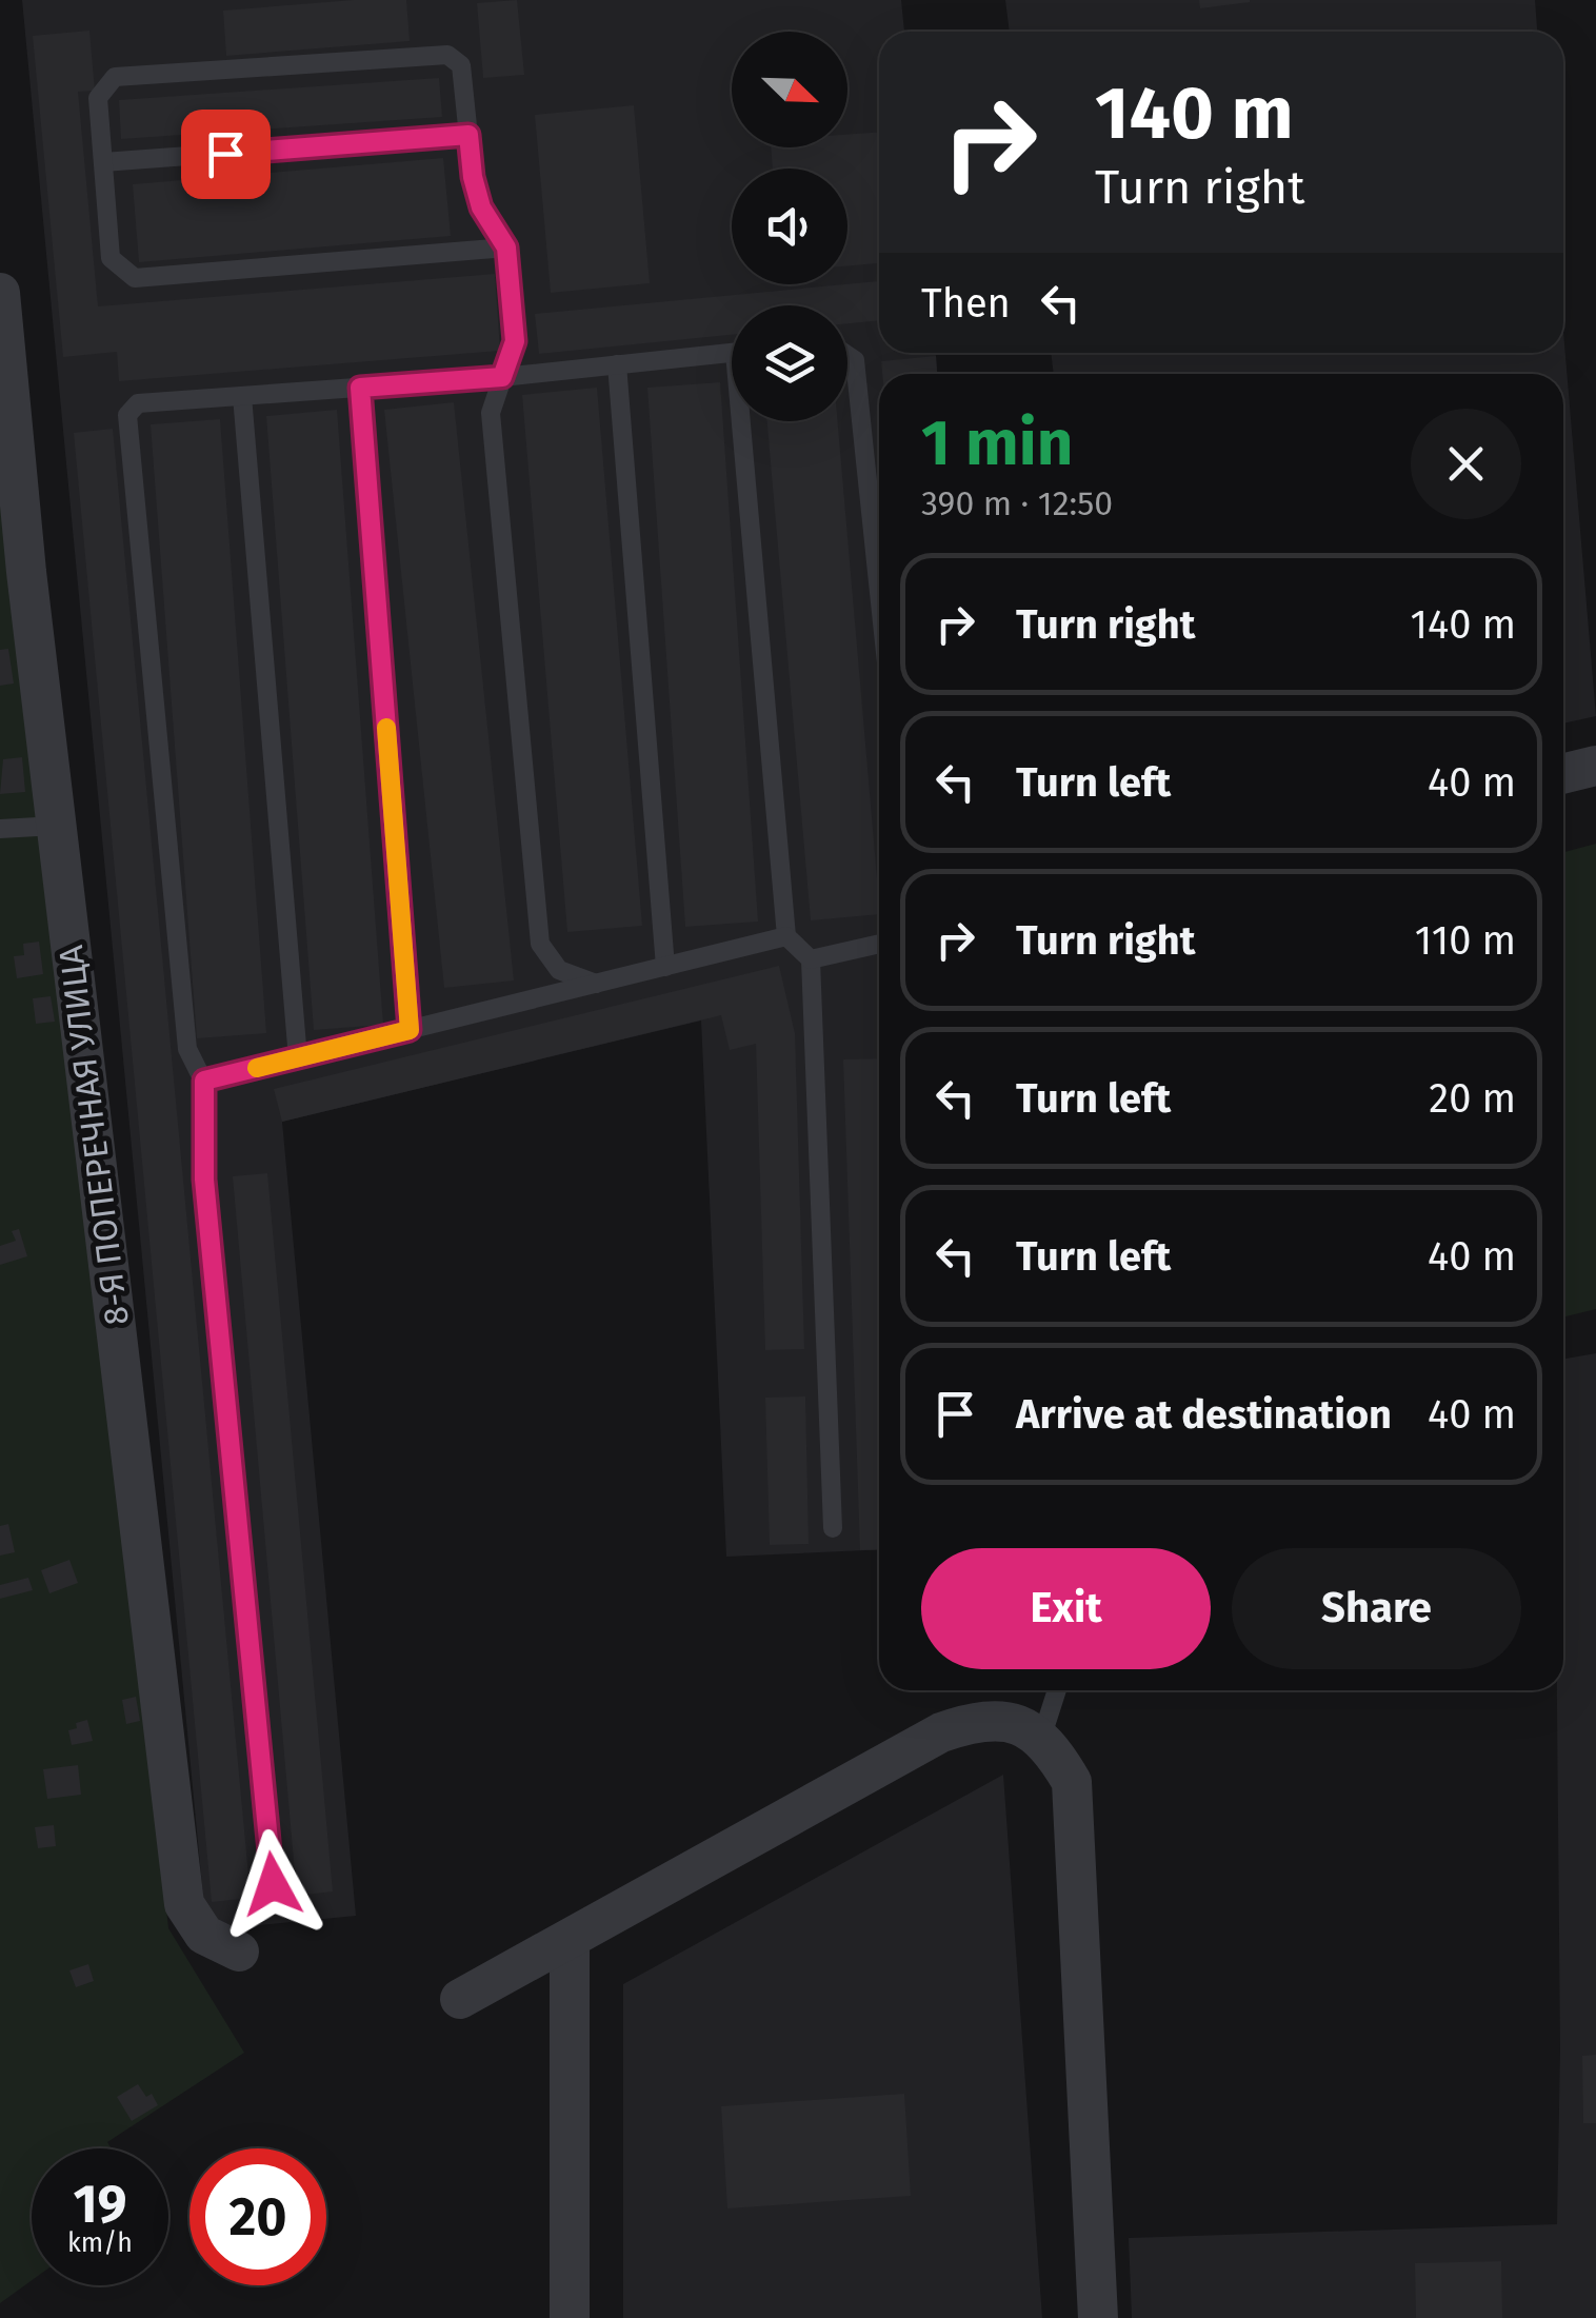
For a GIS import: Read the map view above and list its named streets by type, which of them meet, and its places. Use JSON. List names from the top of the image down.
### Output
{
  "streets": {
    "street": ["8-Я ПОПЕРЕЧНАЯ УЛИЦА"]
  },
  "north": "bottom right",
  "page": {
    "turn": ["140 m", "Turn right"],
    "then": "Then",
    "heading": ["1 min", "390 m · 12:50"],
    "list": [
      {
        "name": "Turn right",
        "value": "140 m"
      },
      {
        "name": "Turn left",
        "value": "40 m"
      },
      {
        "name": "Turn right",
        "value": "110 m"
      },
      {
        "name": "Turn left",
        "value": "20 m"
      },
      {
        "name": "Turn left",
        "value": "40 m"
      },
      {
        "name": "Arrive at destination",
        "value": "40 m"
      }
    ],
    "buttons": ["Exit", "Share"],
    "speed": "19 km/h",
    "limit": "20"
  }
}
